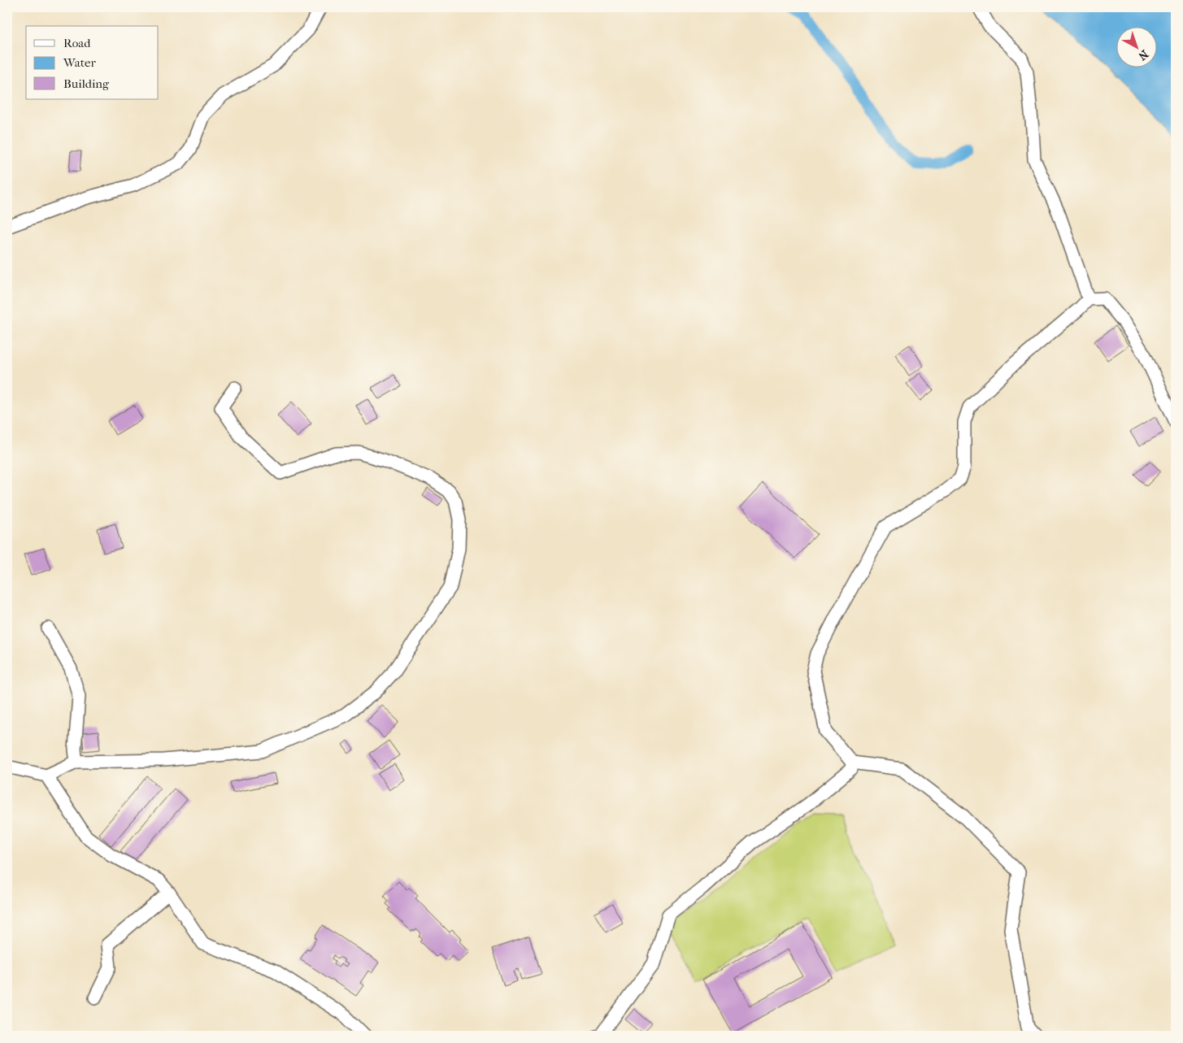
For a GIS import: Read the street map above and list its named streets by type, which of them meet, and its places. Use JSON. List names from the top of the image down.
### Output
{
  "legend": ["Road", "Water", "Building"],
  "north": "bottom right"
}
